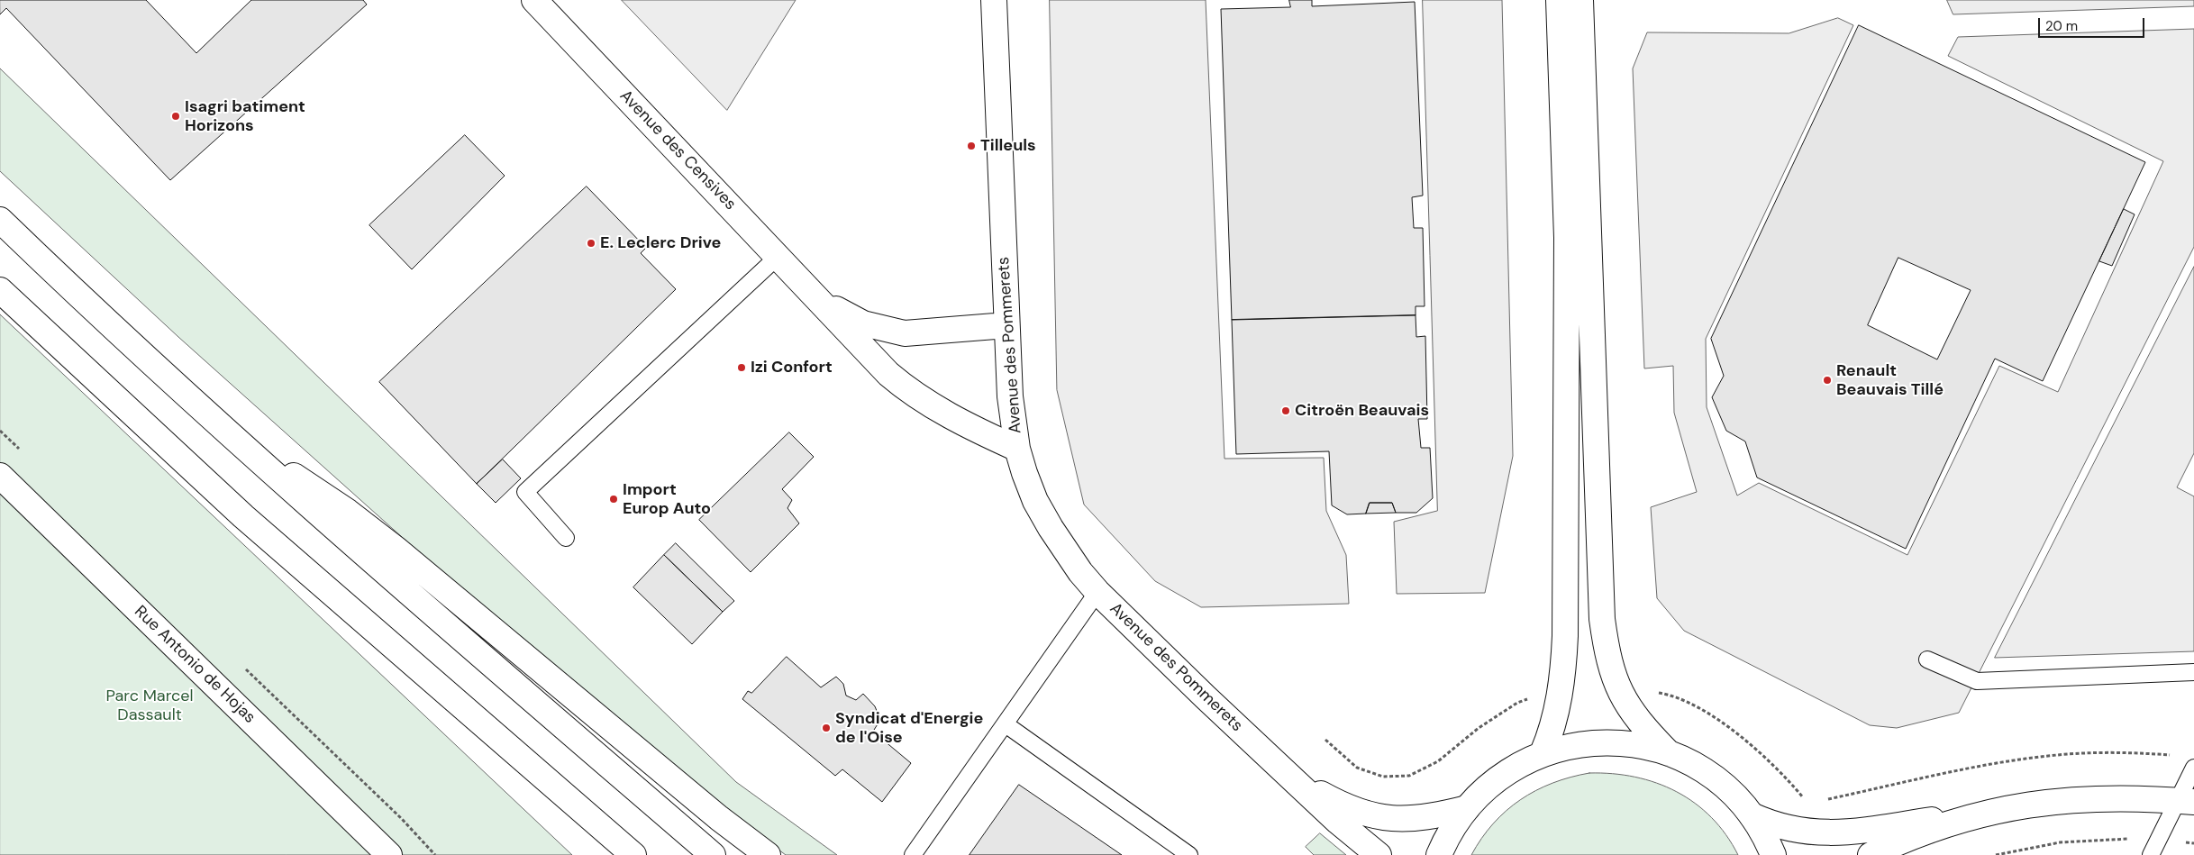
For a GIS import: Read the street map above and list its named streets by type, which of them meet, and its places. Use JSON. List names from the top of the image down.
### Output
{
  "streets": {
    "main road": ["Avenue des Censives", "Avenue des Pommerets", "Rue Antonio de Hojas"]
  },
  "crossings": [
    ["Avenue des Censives", "Avenue des Pommerets"]
  ],
  "parks": ["Parc Marcel Dassault"],
  "places": [
    "Isagri batiment Horizons",
    "Tilleuls",
    "E. Leclerc Drive",
    "Izi Confort",
    "Renault Beauvais Tillé",
    "Citroën Beauvais",
    "Import Europ Auto",
    "Syndicat d'Energie de l'Oise"
  ],
  "scale_bar": "20 m"
}
